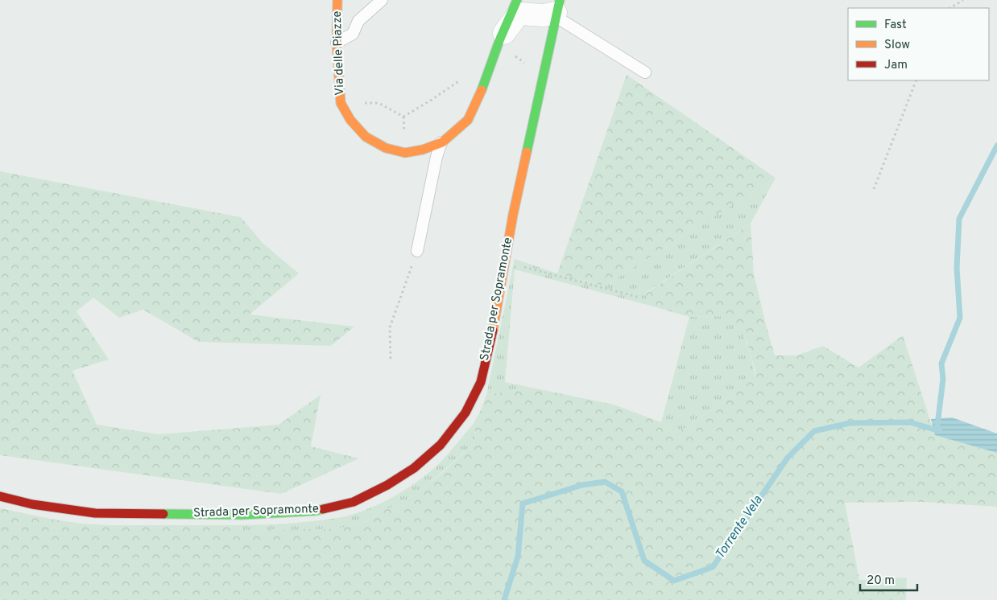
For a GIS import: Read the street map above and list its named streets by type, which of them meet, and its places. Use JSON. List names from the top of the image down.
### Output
{
  "streets": {
    "main road": ["Via delle Piazze", "Strada per Sopramonte"]
  },
  "crossings": [
    ["Via delle Piazze", "Strada per Sopramonte"]
  ],
  "water": ["Torrente Vela"],
  "legend": ["Fast", "Slow", "Jam"],
  "scale_bar": "20 m"
}
